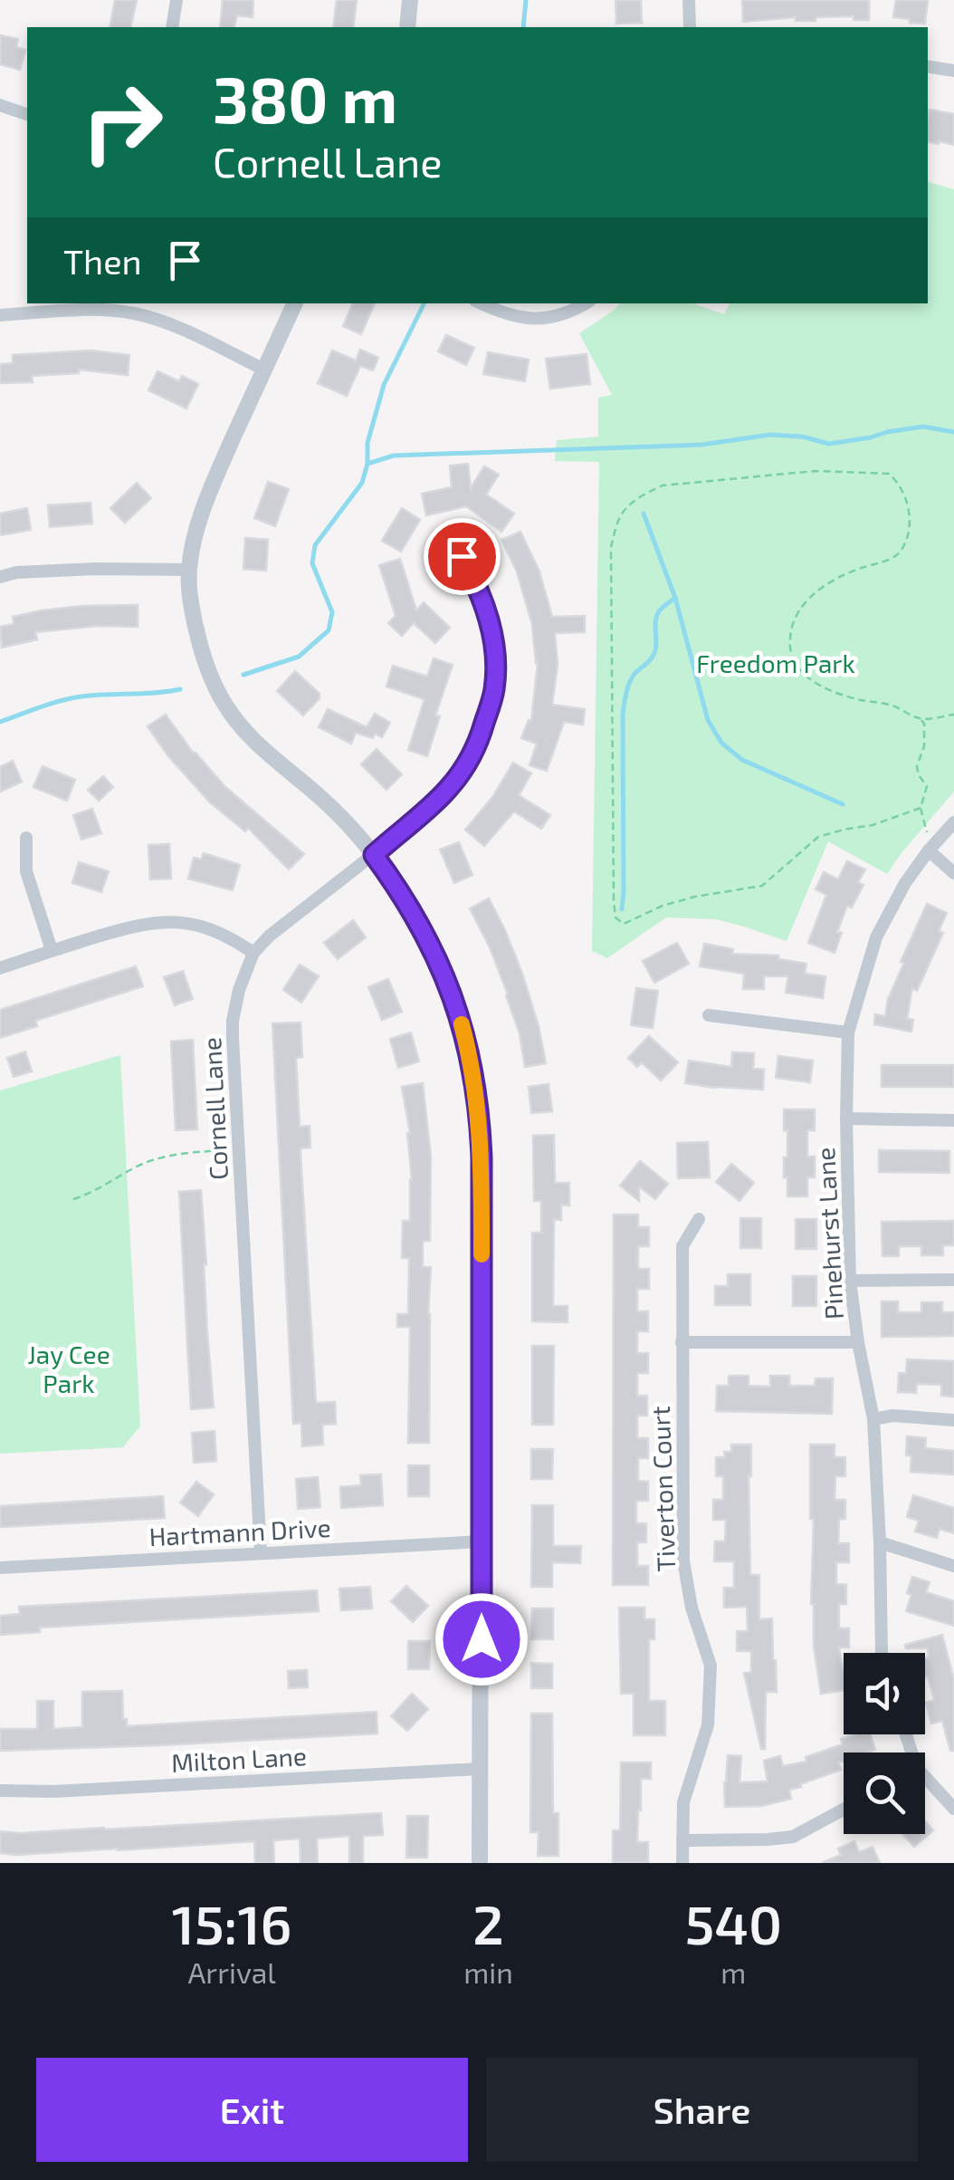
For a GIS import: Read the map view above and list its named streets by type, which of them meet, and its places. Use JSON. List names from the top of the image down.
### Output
{
  "streets": {
    "street": [
      "Cornell Lane",
      "Pinehurst Lane",
      "Tiverton Court",
      "Hartmann Drive",
      "Milton Lane"
    ]
  },
  "crossings": [
    ["Cornell Lane", "Hartmann Drive"]
  ],
  "parks": ["Freedom Park", "Jay Cee Park"],
  "page": {
    "turn": ["380 m", "Cornell Lane"],
    "then": "Then",
    "eta": [
      "15:16",
      "Arrival",
      "2",
      "min",
      "540",
      "m"
    ],
    "buttons": ["Exit", "Share"]
  }
}
